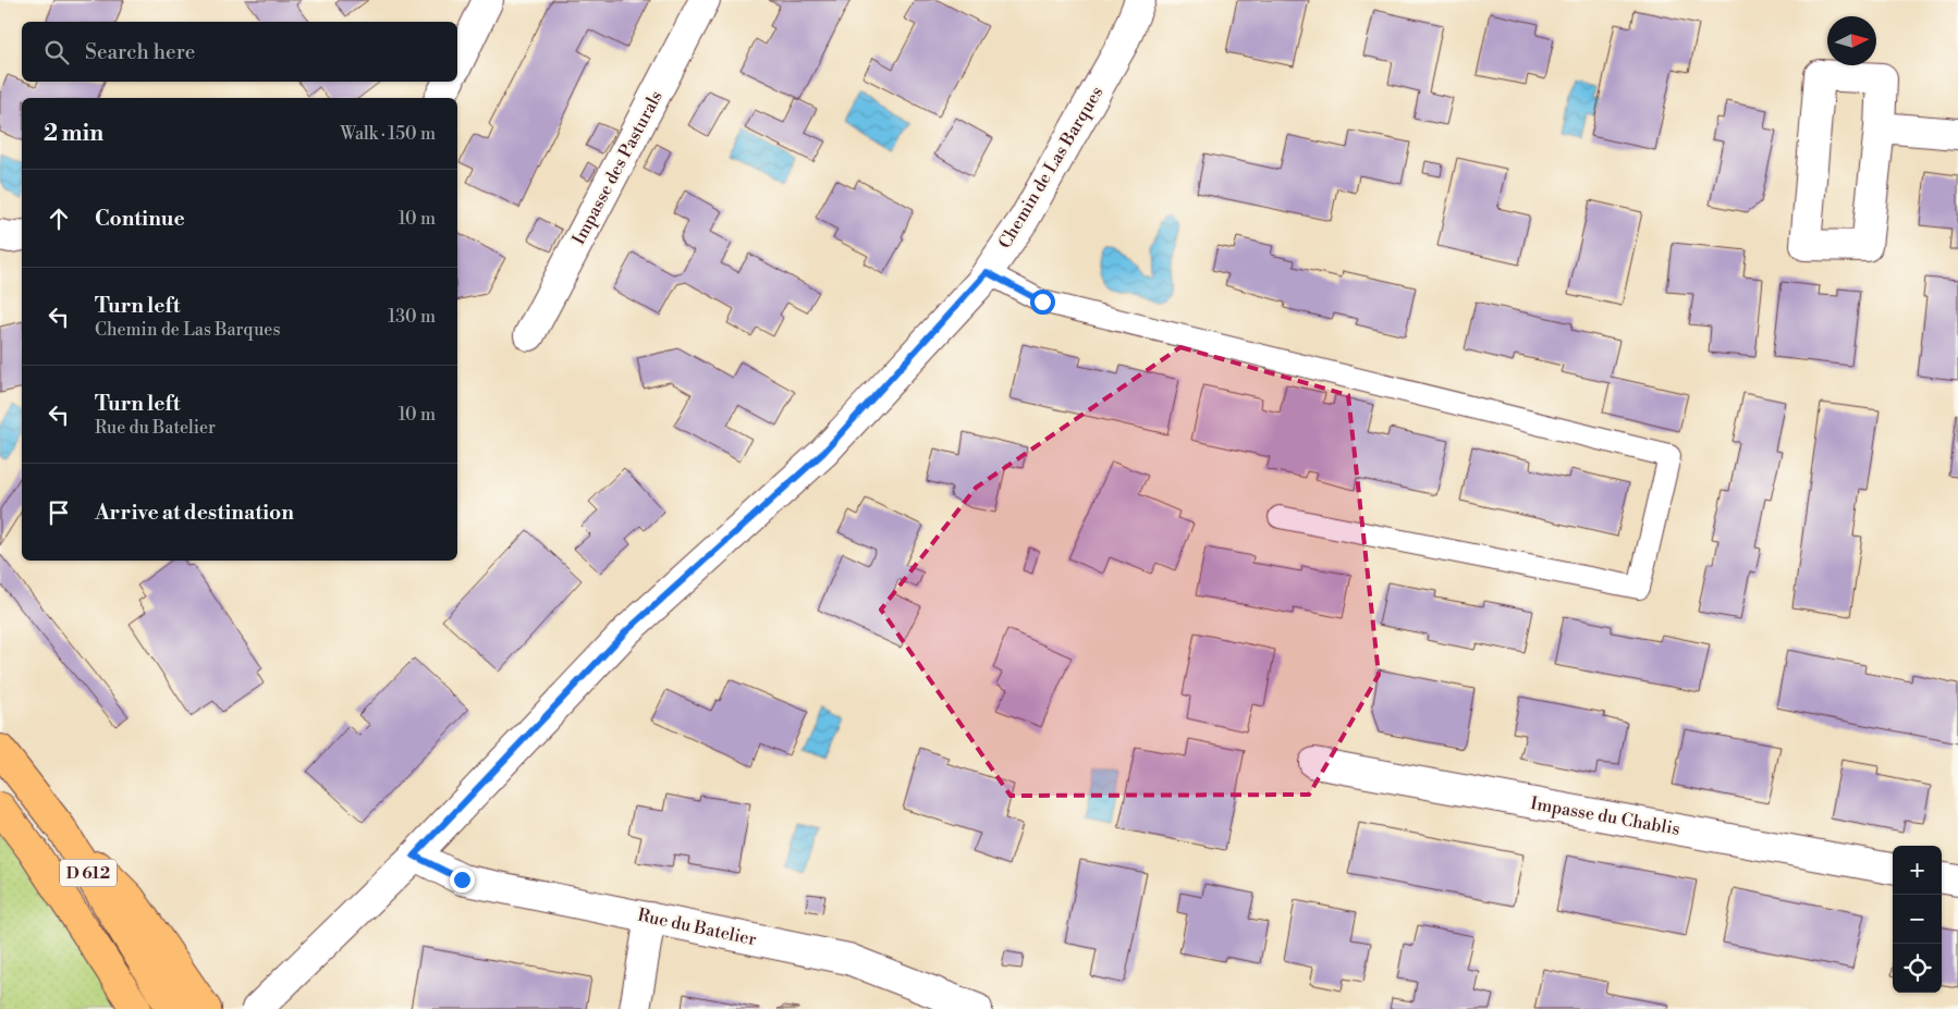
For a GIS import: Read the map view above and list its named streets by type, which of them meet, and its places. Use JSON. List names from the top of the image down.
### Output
{
  "streets": {
    "highway": ["D 612"],
    "street": [
      "Impasse des Pasturals",
      "Chemin de Las Barques",
      "Impasse du Chablis",
      "Rue du Batelier"
    ]
  },
  "crossings": [
    ["Chemin de Las Barques", "Rue du Batelier"]
  ],
  "north": "right",
  "page": {
    "search": "Search here",
    "heading": ["2 min", "Walk · 150 m"],
    "list": [
      ["Continue", "10 m"],
      ["Turn left", "Chemin de Las Barques", "130 m"],
      ["Turn left", "Rue du Batelier", "10 m"],
      "Arrive at destination"
    ],
    "map_buttons": ["+", "−"]
  }
}
